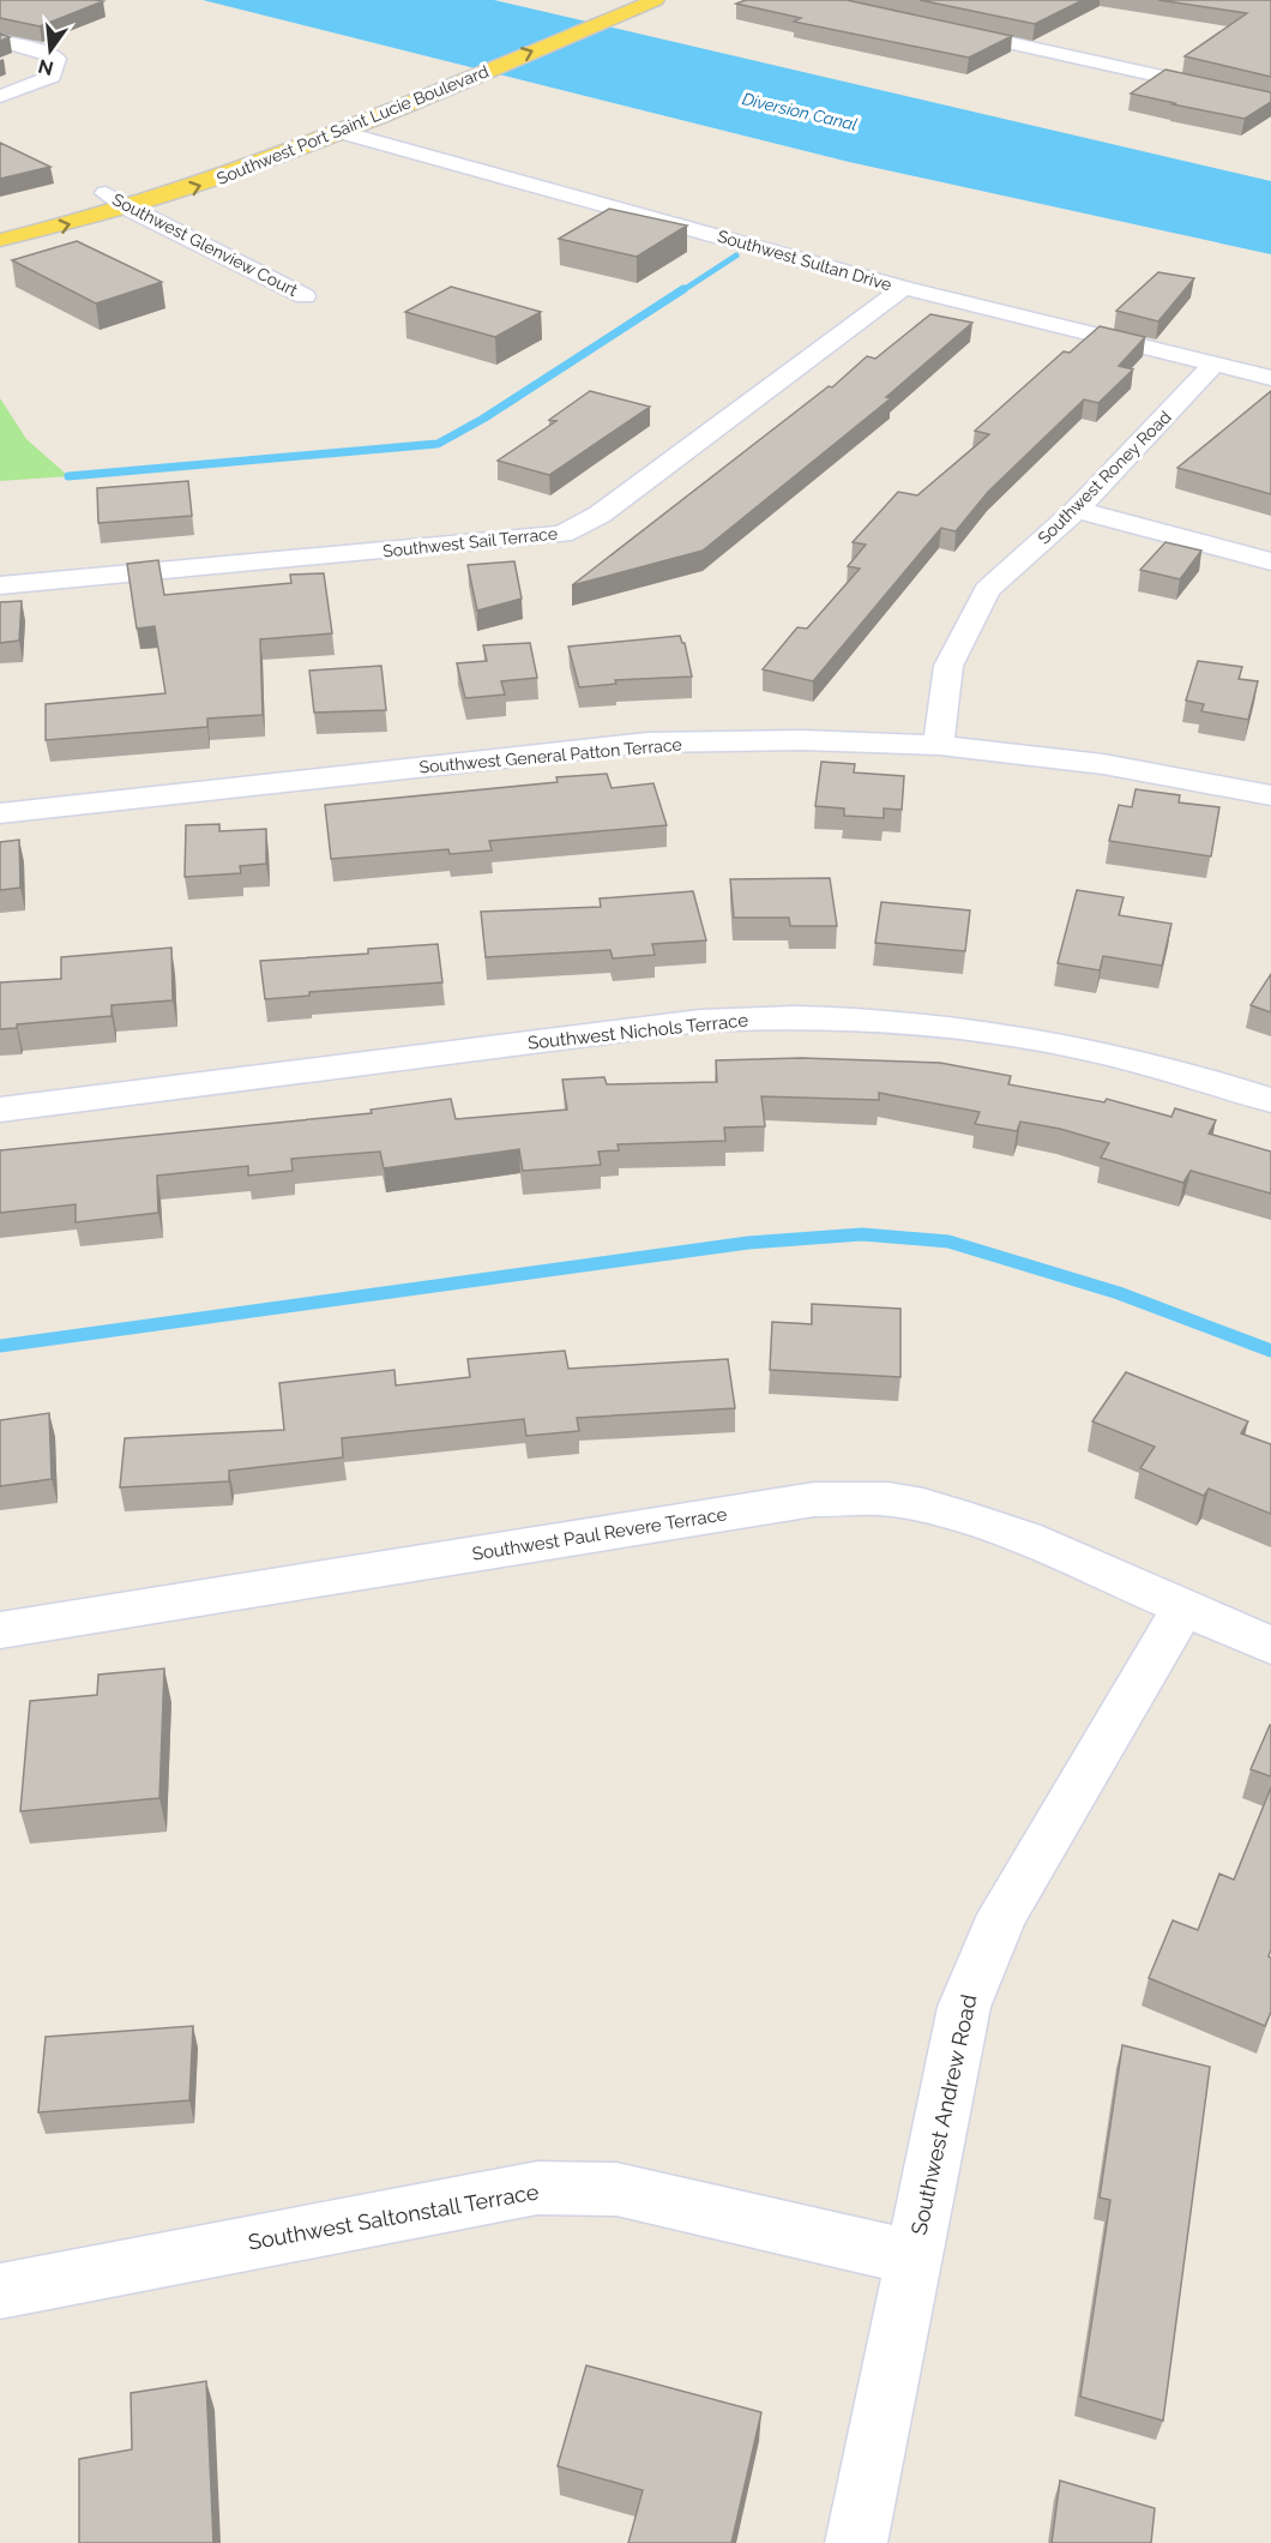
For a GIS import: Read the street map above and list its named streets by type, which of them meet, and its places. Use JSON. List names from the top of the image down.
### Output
{
  "streets": {
    "main road": ["Southwest Port Saint Lucie Boulevard"],
    "street": [
      "Southwest Glenview Court",
      "Southwest Sultan Drive",
      "Southwest Roney Road",
      "Southwest Sail Terrace",
      "Southwest General Patton Terrace",
      "Southwest Nichols Terrace",
      "Southwest Paul Revere Terrace",
      "Southwest Andrew Road",
      "Southwest Saltonstall Terrace"
    ]
  },
  "crossings": [
    ["Southwest Port Saint Lucie Boulevard", "Southwest Glenview Court"],
    ["Southwest Port Saint Lucie Boulevard", "Southwest Sultan Drive"],
    ["Southwest Sultan Drive", "Southwest Roney Road"],
    ["Southwest Sultan Drive", "Southwest Sail Terrace"],
    ["Southwest Roney Road", "Southwest General Patton Terrace"],
    ["Southwest Paul Revere Terrace", "Southwest Andrew Road"],
    ["Southwest Andrew Road", "Southwest Saltonstall Terrace"]
  ],
  "one_way": ["Southwest Port Saint Lucie Boulevard"],
  "water": ["Diversion Canal"],
  "north": "bottom"
}
